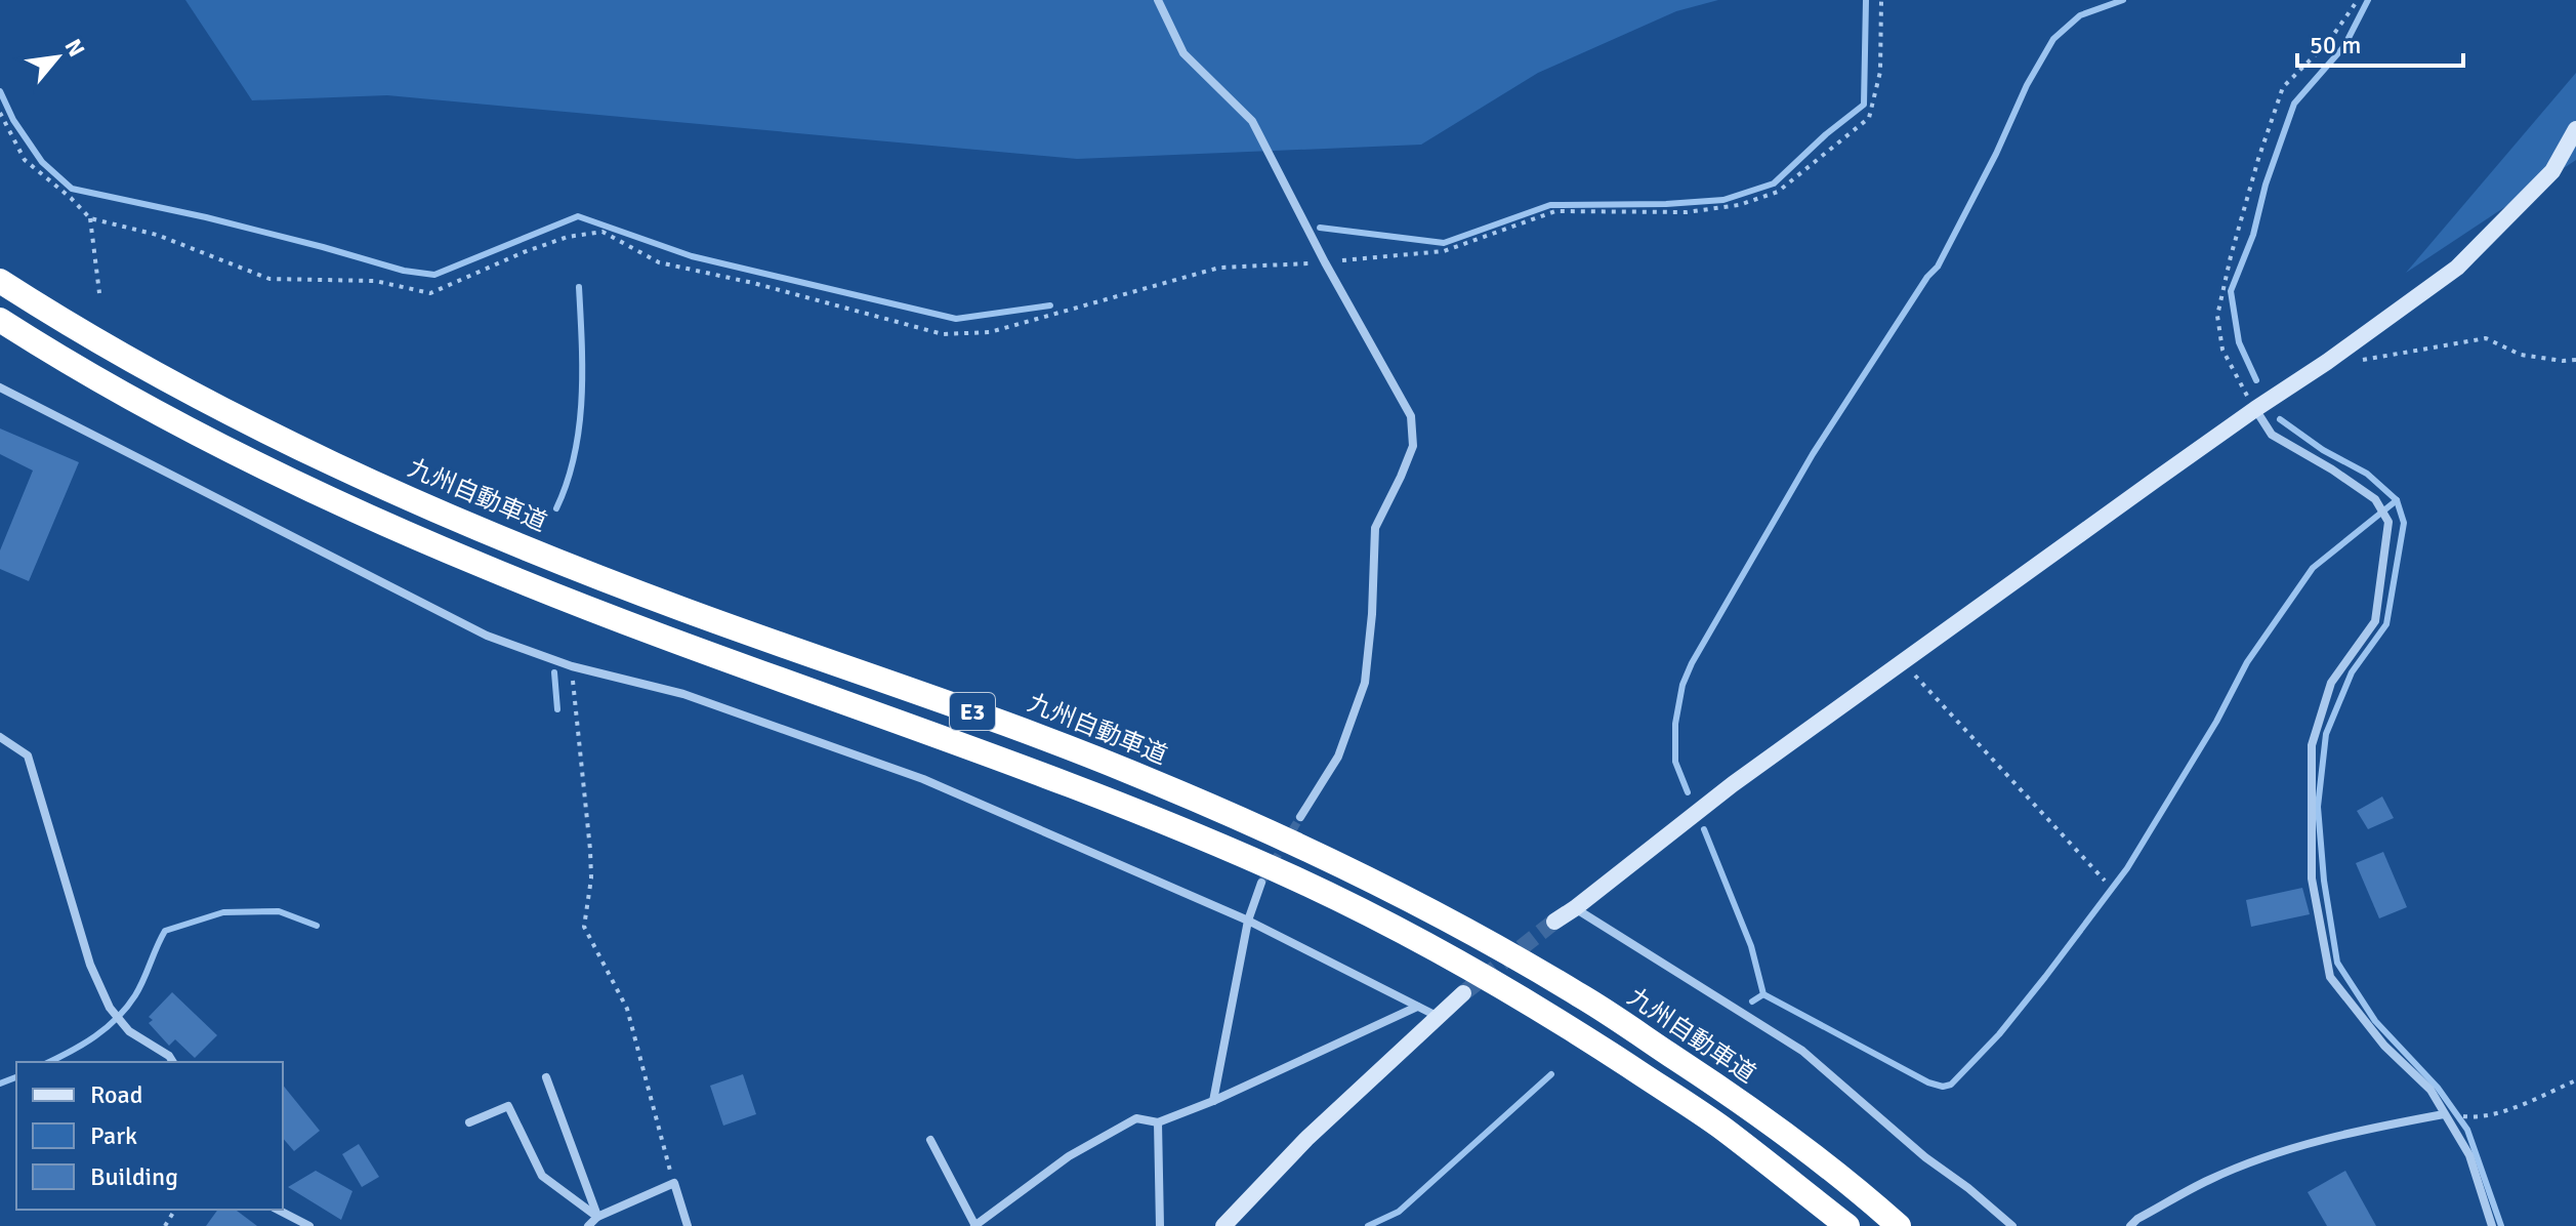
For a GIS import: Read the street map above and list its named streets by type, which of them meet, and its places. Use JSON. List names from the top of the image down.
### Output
{
  "streets": {
    "highway": ["九州自動車道", "E3"]
  },
  "legend": ["Road", "Park", "Building"],
  "scale_bar": "50 m",
  "north": "top right"
}
